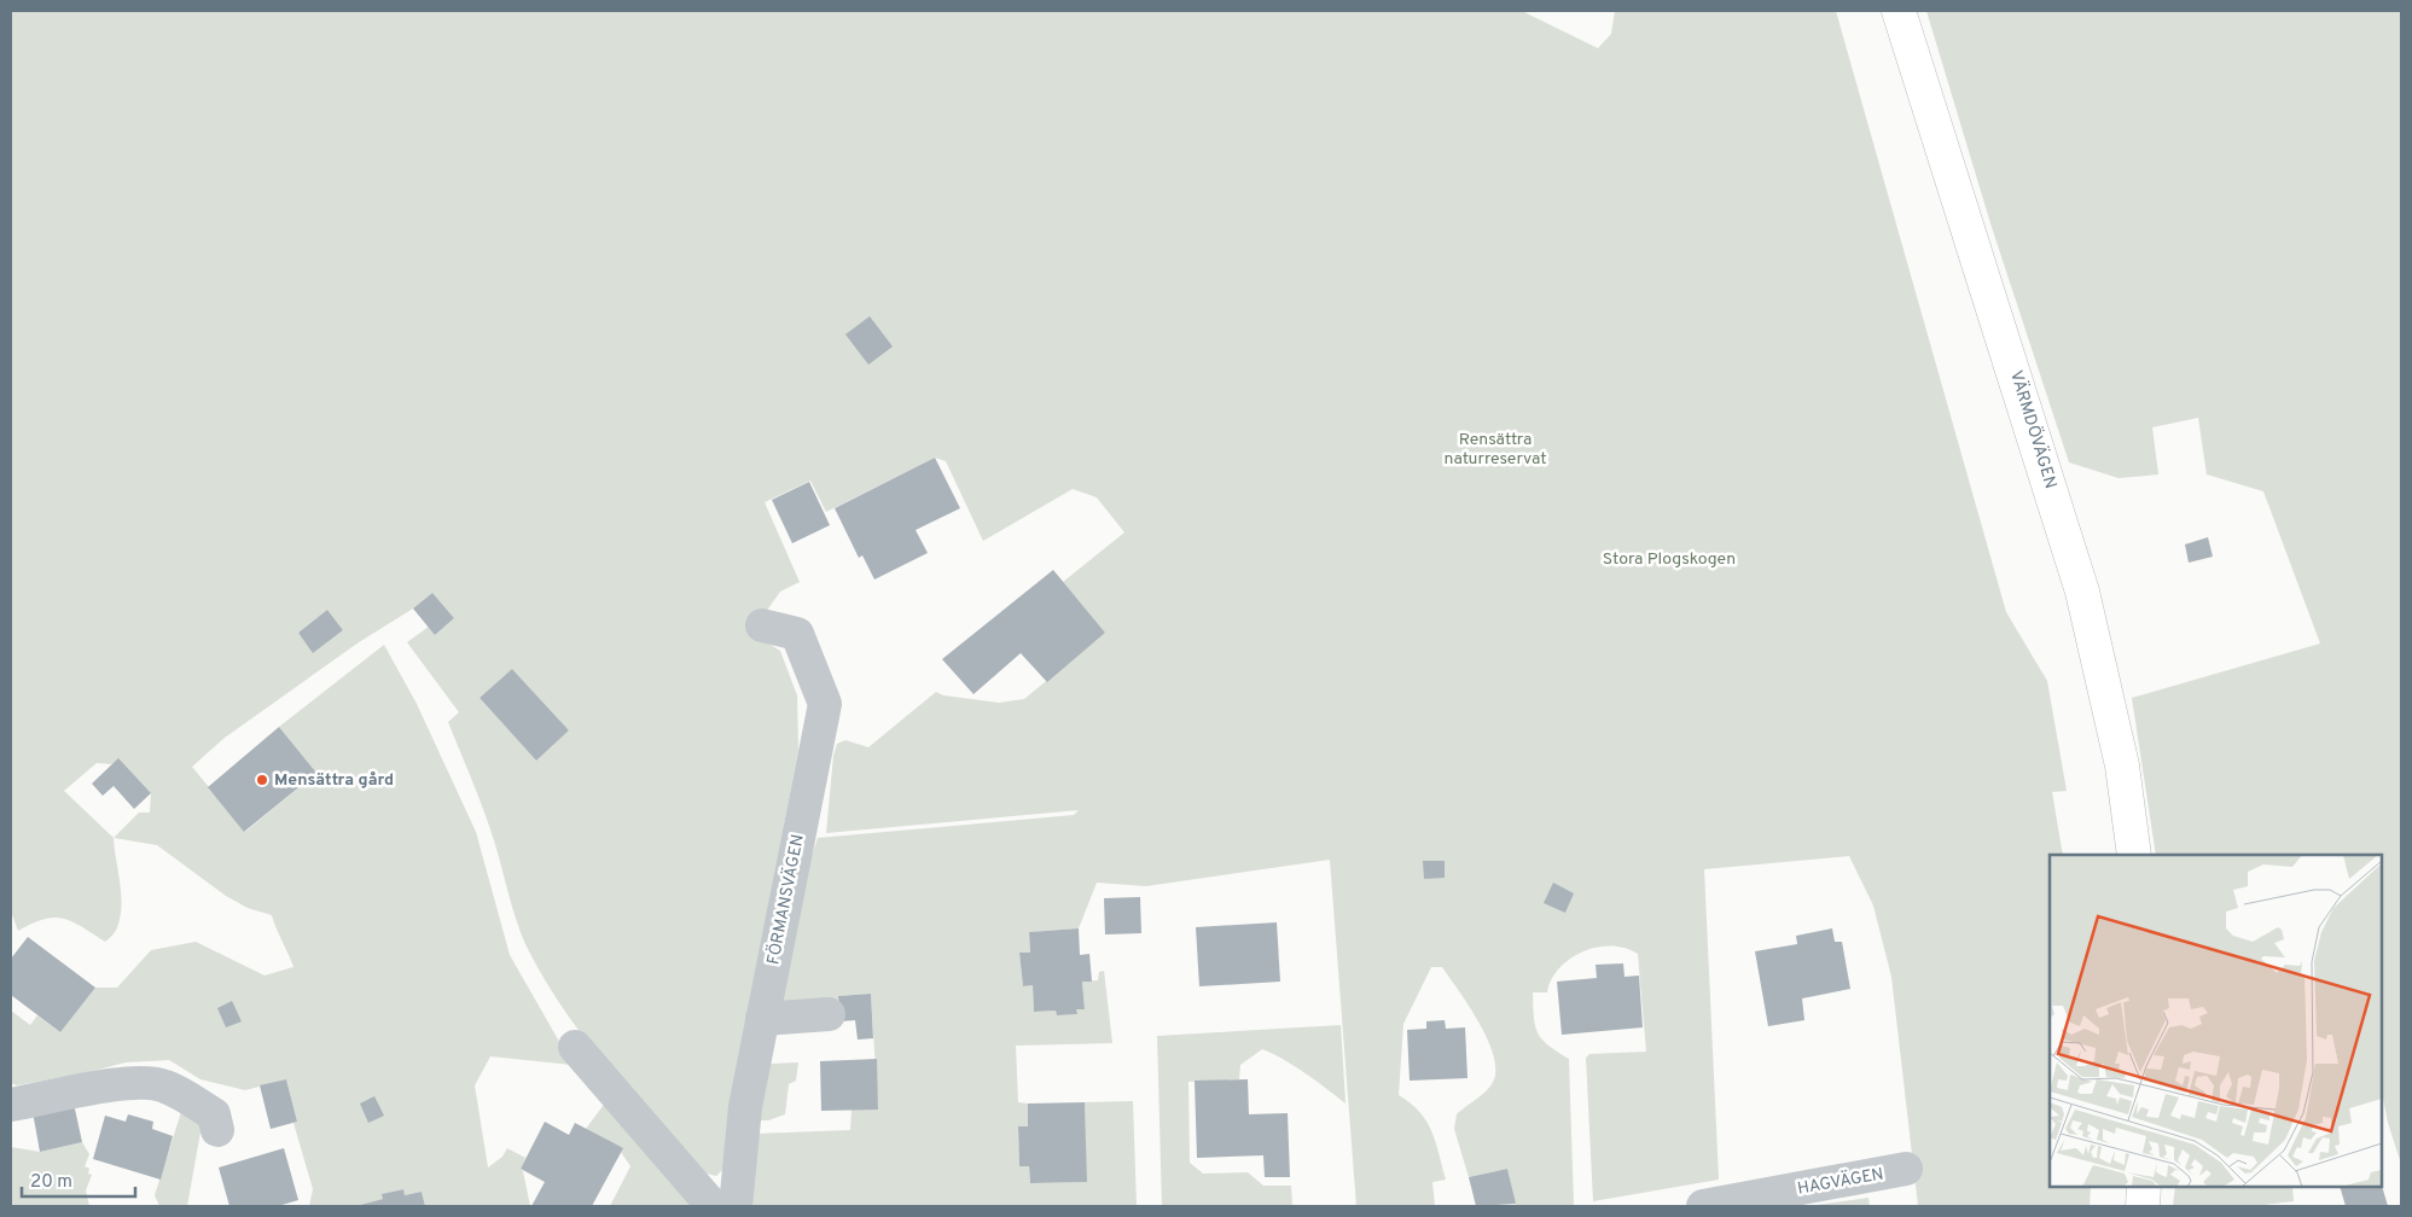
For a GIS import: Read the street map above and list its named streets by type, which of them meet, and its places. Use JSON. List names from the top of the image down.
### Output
{
  "streets": {
    "main road": ["VÄRMDÖVÄGEN"],
    "street": ["FÖRMANSVÄGEN", "HAGVÄGEN"]
  },
  "parks": ["Rensättra naturreservat", "Stora Plogskogen"],
  "places": ["Mensättra gård"],
  "scale_bar": "20 m"
}
